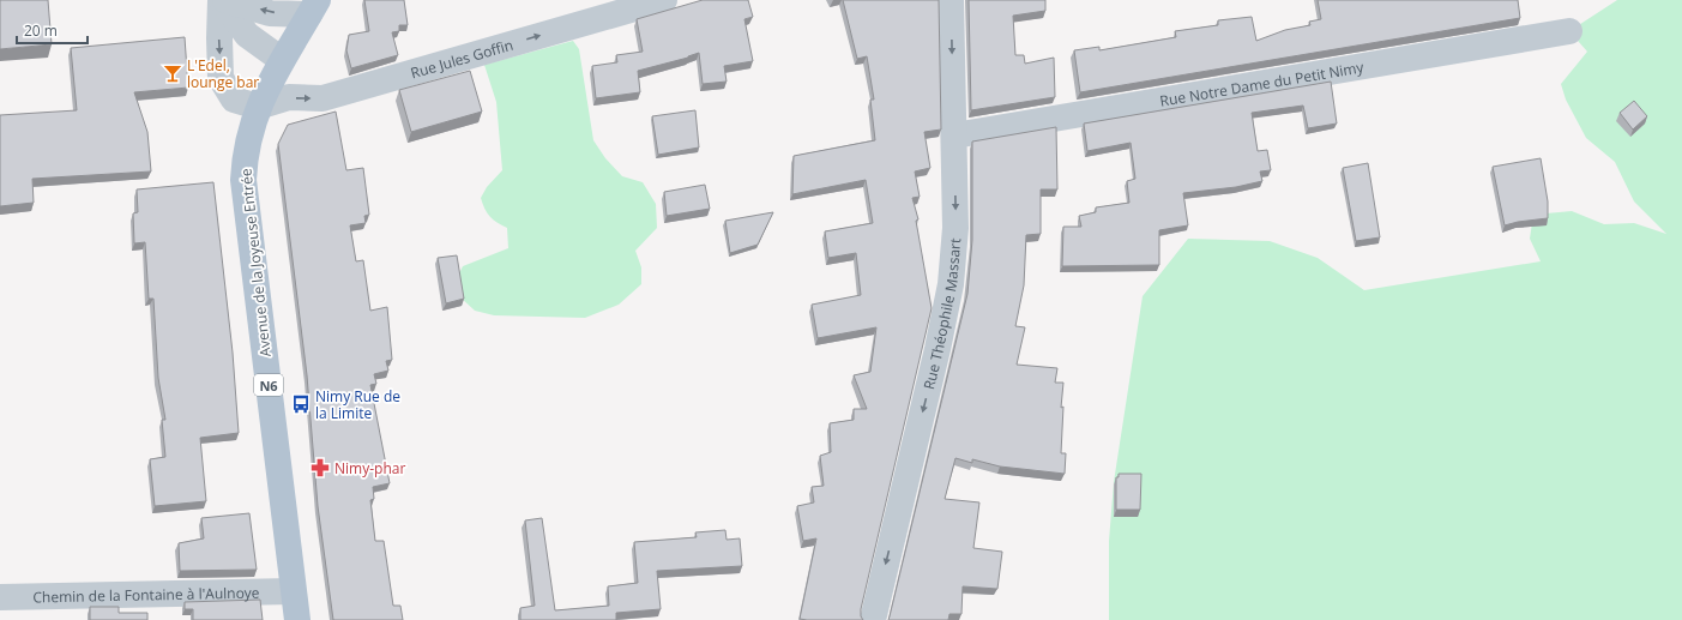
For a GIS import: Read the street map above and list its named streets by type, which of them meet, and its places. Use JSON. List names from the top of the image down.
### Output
{
  "streets": {
    "main road": ["Avenue de la Joyeuse Entrée", "N6"],
    "street": [
      "Rue Jules Goffin",
      "Rue Notre Dame du Petit Nimy",
      "Rue Théophile Massart",
      "Chemin de la Fontaine à l'Aulnoye"
    ]
  },
  "crossings": [
    ["Rue Jules Goffin", "Avenue de la Joyeuse Entrée"],
    ["Rue Notre Dame du Petit Nimy", "Rue Théophile Massart"],
    ["Avenue de la Joyeuse Entrée", "N6"],
    ["Avenue de la Joyeuse Entrée", "Chemin de la Fontaine à l'Aulnoye"],
    ["N6", "Chemin de la Fontaine à l'Aulnoye"]
  ],
  "one_way": ["Rue Jules Goffin", "Rue Théophile Massart"],
  "places": {
    "bar": ["L'Edel, lounge bar"],
    "bus stop": ["Nimy Rue de la Limite"],
    "pharmacy": ["Nimy-phar"]
  },
  "scale_bar": "20 m"
}
